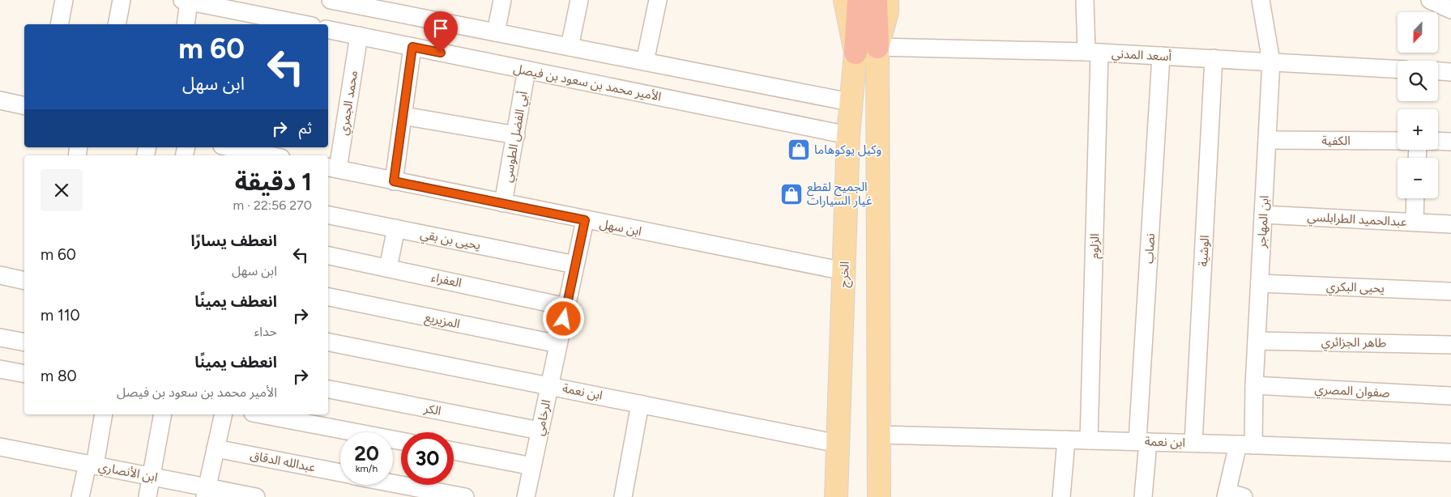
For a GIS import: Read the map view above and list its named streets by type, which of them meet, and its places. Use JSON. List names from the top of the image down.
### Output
{
  "streets": {
    "main road": ["الخرج"],
    "street": [
      "أسعد المدني",
      "الأمير محمد بن سعود بن فيصل",
      "محمد الجمري",
      "أبي الفضل الطوسي",
      "الكفية",
      "عبدالحميد الطرابلسي",
      "ابن المهاجر",
      "ابن سهل",
      "يحيى بن بقي",
      "الزلوم",
      "نصاب",
      "الوشية",
      "العفراء",
      "يحيى البكري",
      "المزيريع",
      "طاهر الجزائري",
      "صفوان المصري",
      "ابن نعمة",
      "الكر",
      "الرخامي",
      "عبدالله الدقاق",
      "ابن الأنصاري"
    ]
  },
  "crossings": [
    ["أسعد المدني", "ابن المهاجر"],
    ["أسعد المدني", "الزلوم"],
    ["أسعد المدني", "نصاب"],
    ["أسعد المدني", "الوشية"],
    ["الأمير محمد بن سعود بن فيصل", "محمد الجمري"],
    ["الأمير محمد بن سعود بن فيصل", "أبي الفضل الطوسي"],
    ["الأمير محمد بن سعود بن فيصل", "الخرج"],
    ["محمد الجمري", "ابن سهل"],
    ["أبي الفضل الطوسي", "ابن سهل"],
    ["الكفية", "ابن المهاجر"],
    ["عبدالحميد الطرابلسي", "ابن المهاجر"],
    ["ابن المهاجر", "يحيى البكري"],
    ["ابن المهاجر", "طاهر الجزائري"],
    ["ابن المهاجر", "صفوان المصري"],
    ["ابن المهاجر", "ابن نعمة"],
    ["ابن سهل", "الخرج"],
    ["ابن سهل", "الرخامي"],
    ["يحيى بن بقي", "الرخامي"],
    ["الزلوم", "ابن نعمة"],
    ["نصاب", "ابن نعمة"],
    ["الوشية", "ابن نعمة"],
    ["الخرج", "ابن نعمة"],
    ["العفراء", "الرخامي"],
    ["المزيريع", "الرخامي"],
    ["ابن نعمة", "الرخامي"],
    ["الكر", "الرخامي"]
  ],
  "places": {
    "shop": ["وكيل يوكوهاما", "الجميح لقطع غيار السيارات"]
  },
  "north": "bottom",
  "page": {
    "map_buttons": ["+", "−"],
    "turn": ["60 m", "ابن سهل"],
    "then": "ثم",
    "heading": ["1 دقيقة", "270 m · 22:56"],
    "list": [
      {
        "name": "انعطف يسارًا",
        "note": "ابن سهل",
        "value": "60 m"
      },
      {
        "name": "انعطف يمينًا",
        "note": "حداء",
        "value": "110 m"
      },
      {
        "name": "انعطف يمينًا",
        "note": "الأمير محمد بن سعود بن فيصل",
        "value": "80 m"
      }
    ],
    "speed": "20 km/h",
    "limit": "30"
  }
}
